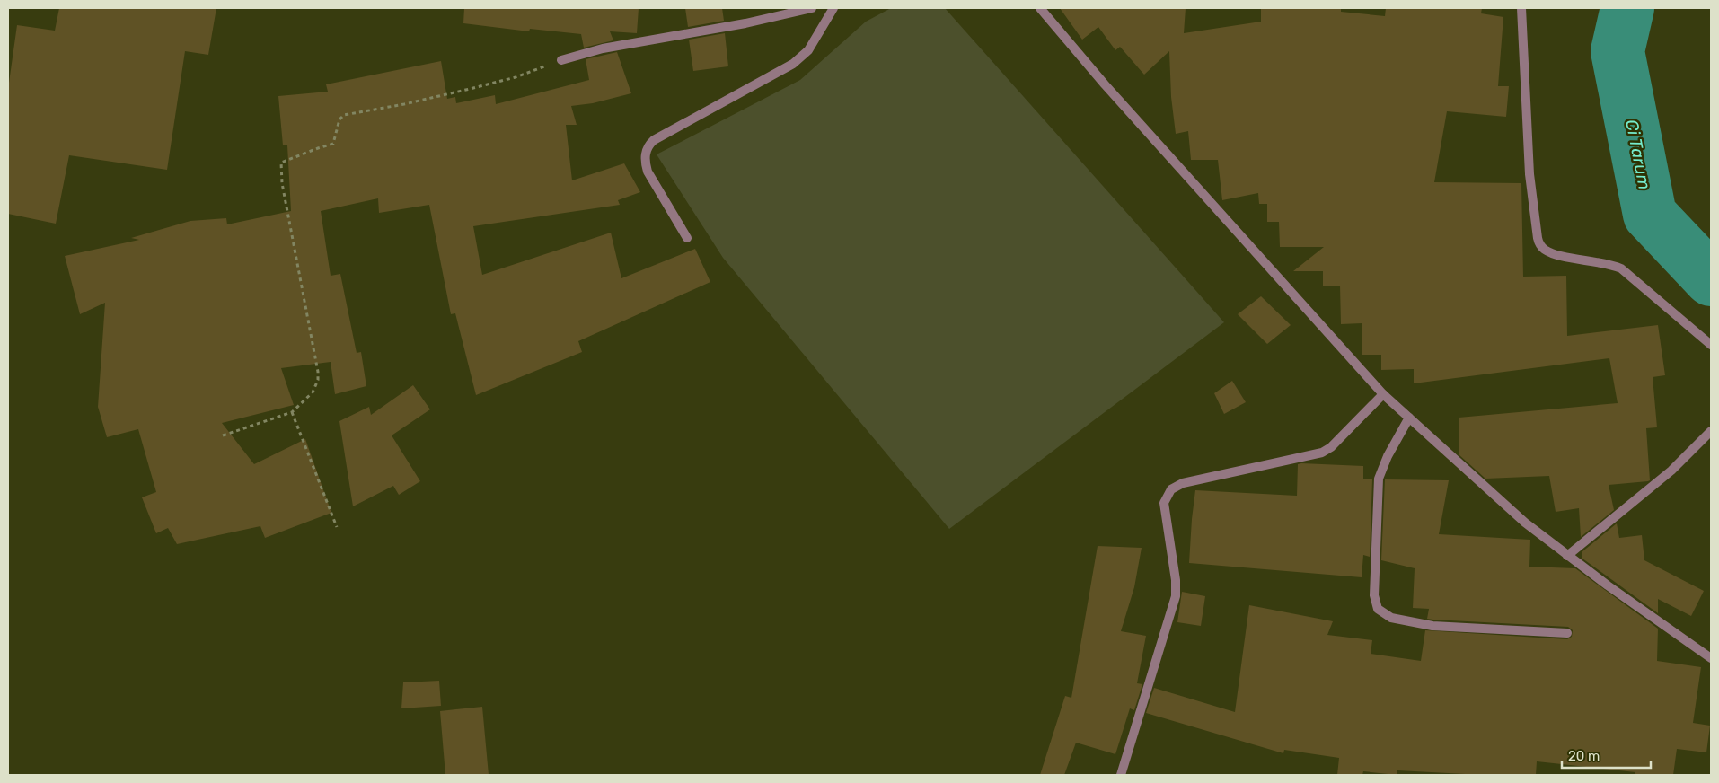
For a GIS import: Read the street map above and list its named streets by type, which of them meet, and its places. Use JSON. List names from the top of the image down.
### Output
{
  "water": ["Ci Tarum"],
  "scale_bar": "20 m"
}
